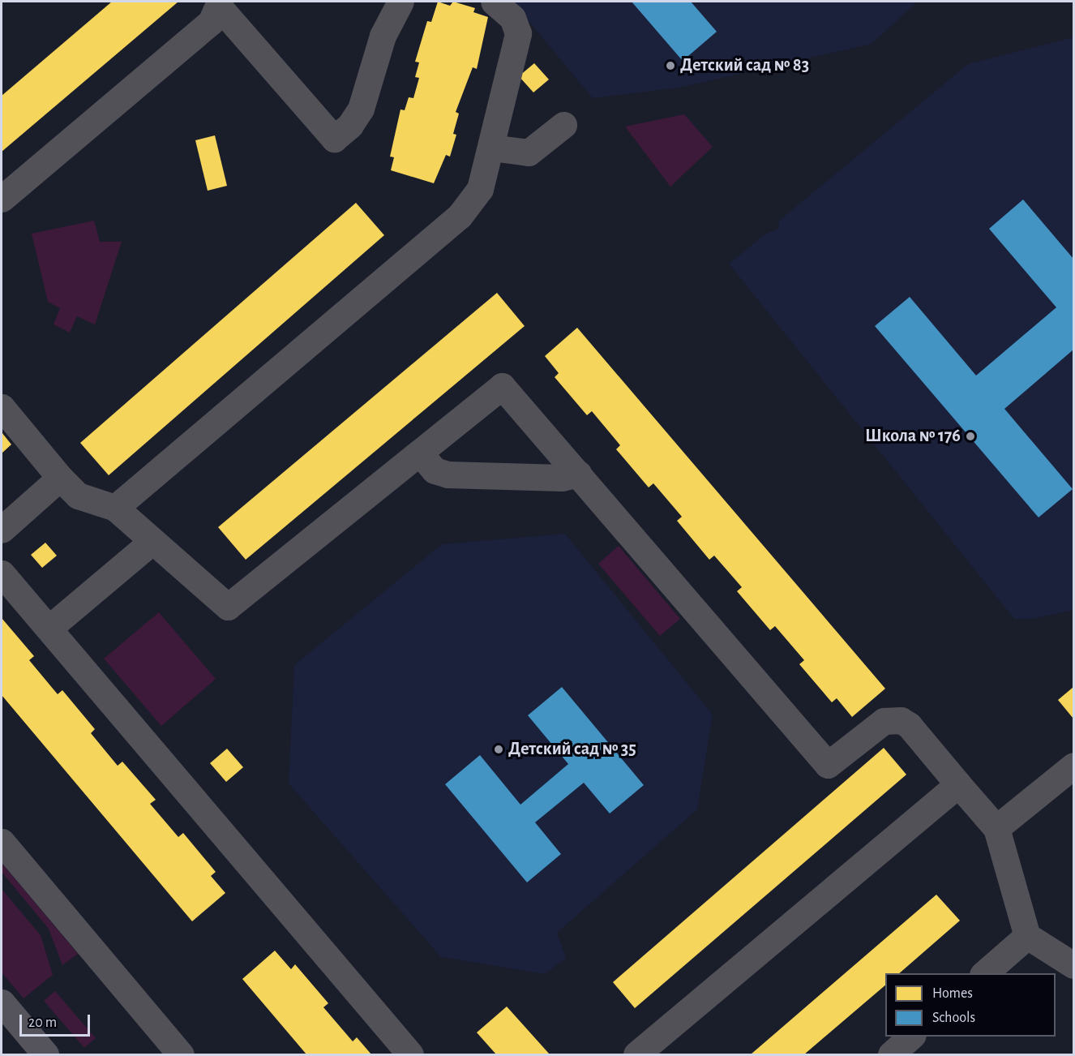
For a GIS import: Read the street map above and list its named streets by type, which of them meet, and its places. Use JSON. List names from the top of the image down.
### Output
{
  "places": ["Детский сад № 83", "Школа № 176", "Детский сад № 35"],
  "legend": ["Homes", "Schools"],
  "scale_bar": "20 m"
}
